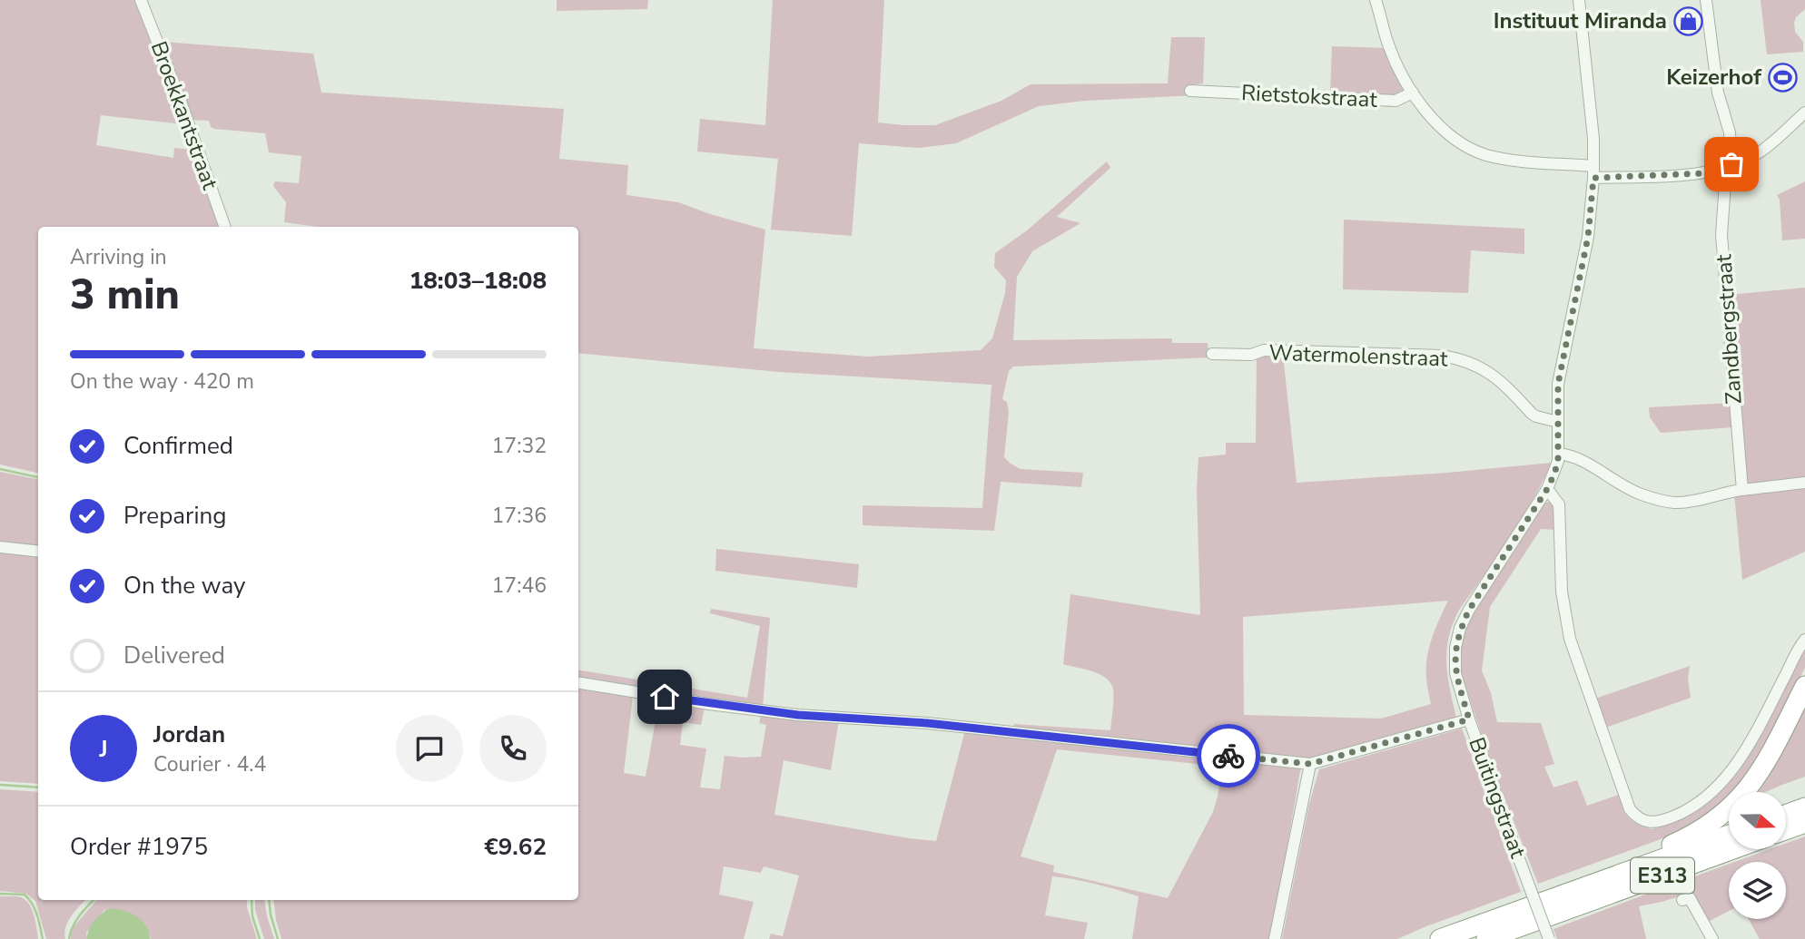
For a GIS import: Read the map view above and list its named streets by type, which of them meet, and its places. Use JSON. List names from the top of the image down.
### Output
{
  "streets": {
    "highway": ["E313"],
    "street": [
      "Rietstokstraat",
      "Broekkantstraat",
      "Zandbergstraat",
      "Watermolenstraat",
      "Buitingstraat"
    ]
  },
  "crossings": [
    ["Watermolenstraat", "Buitingstraat"]
  ],
  "places": {
    "shop": ["Instituut Miranda"],
    "sports": ["Keizerhof"]
  },
  "north": "right",
  "page": {
    "heading": ["3 min", "Arriving in", "18:03–18:08"],
    "panel": [
      "Jordan",
      "Courier · 4.4",
      "Order #1975",
      "€9.62"
    ],
    "bar": "On the way · 420 m",
    "list": [
      ["Confirmed", "17:32"],
      ["Preparing", "17:36"],
      ["On the way", "17:46"],
      "Delivered"
    ],
    "round": "J"
  }
}
